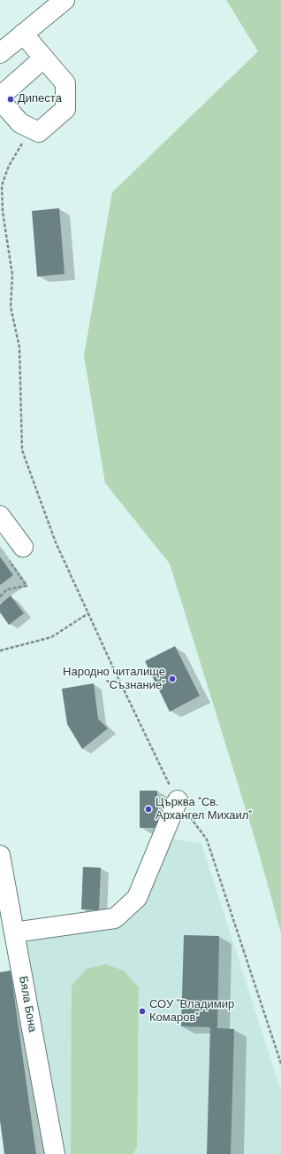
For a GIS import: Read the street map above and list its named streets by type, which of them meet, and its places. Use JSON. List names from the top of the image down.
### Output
{
  "streets": {
    "street": ["Бяла Бона"]
  },
  "places": [
    "Дипеста",
    "Народно читалище \"Съзнание\"",
    "Църква \"Св. Архангел Михаил\"",
    "СОУ \"Владимир Комаров\""
  ]
}
